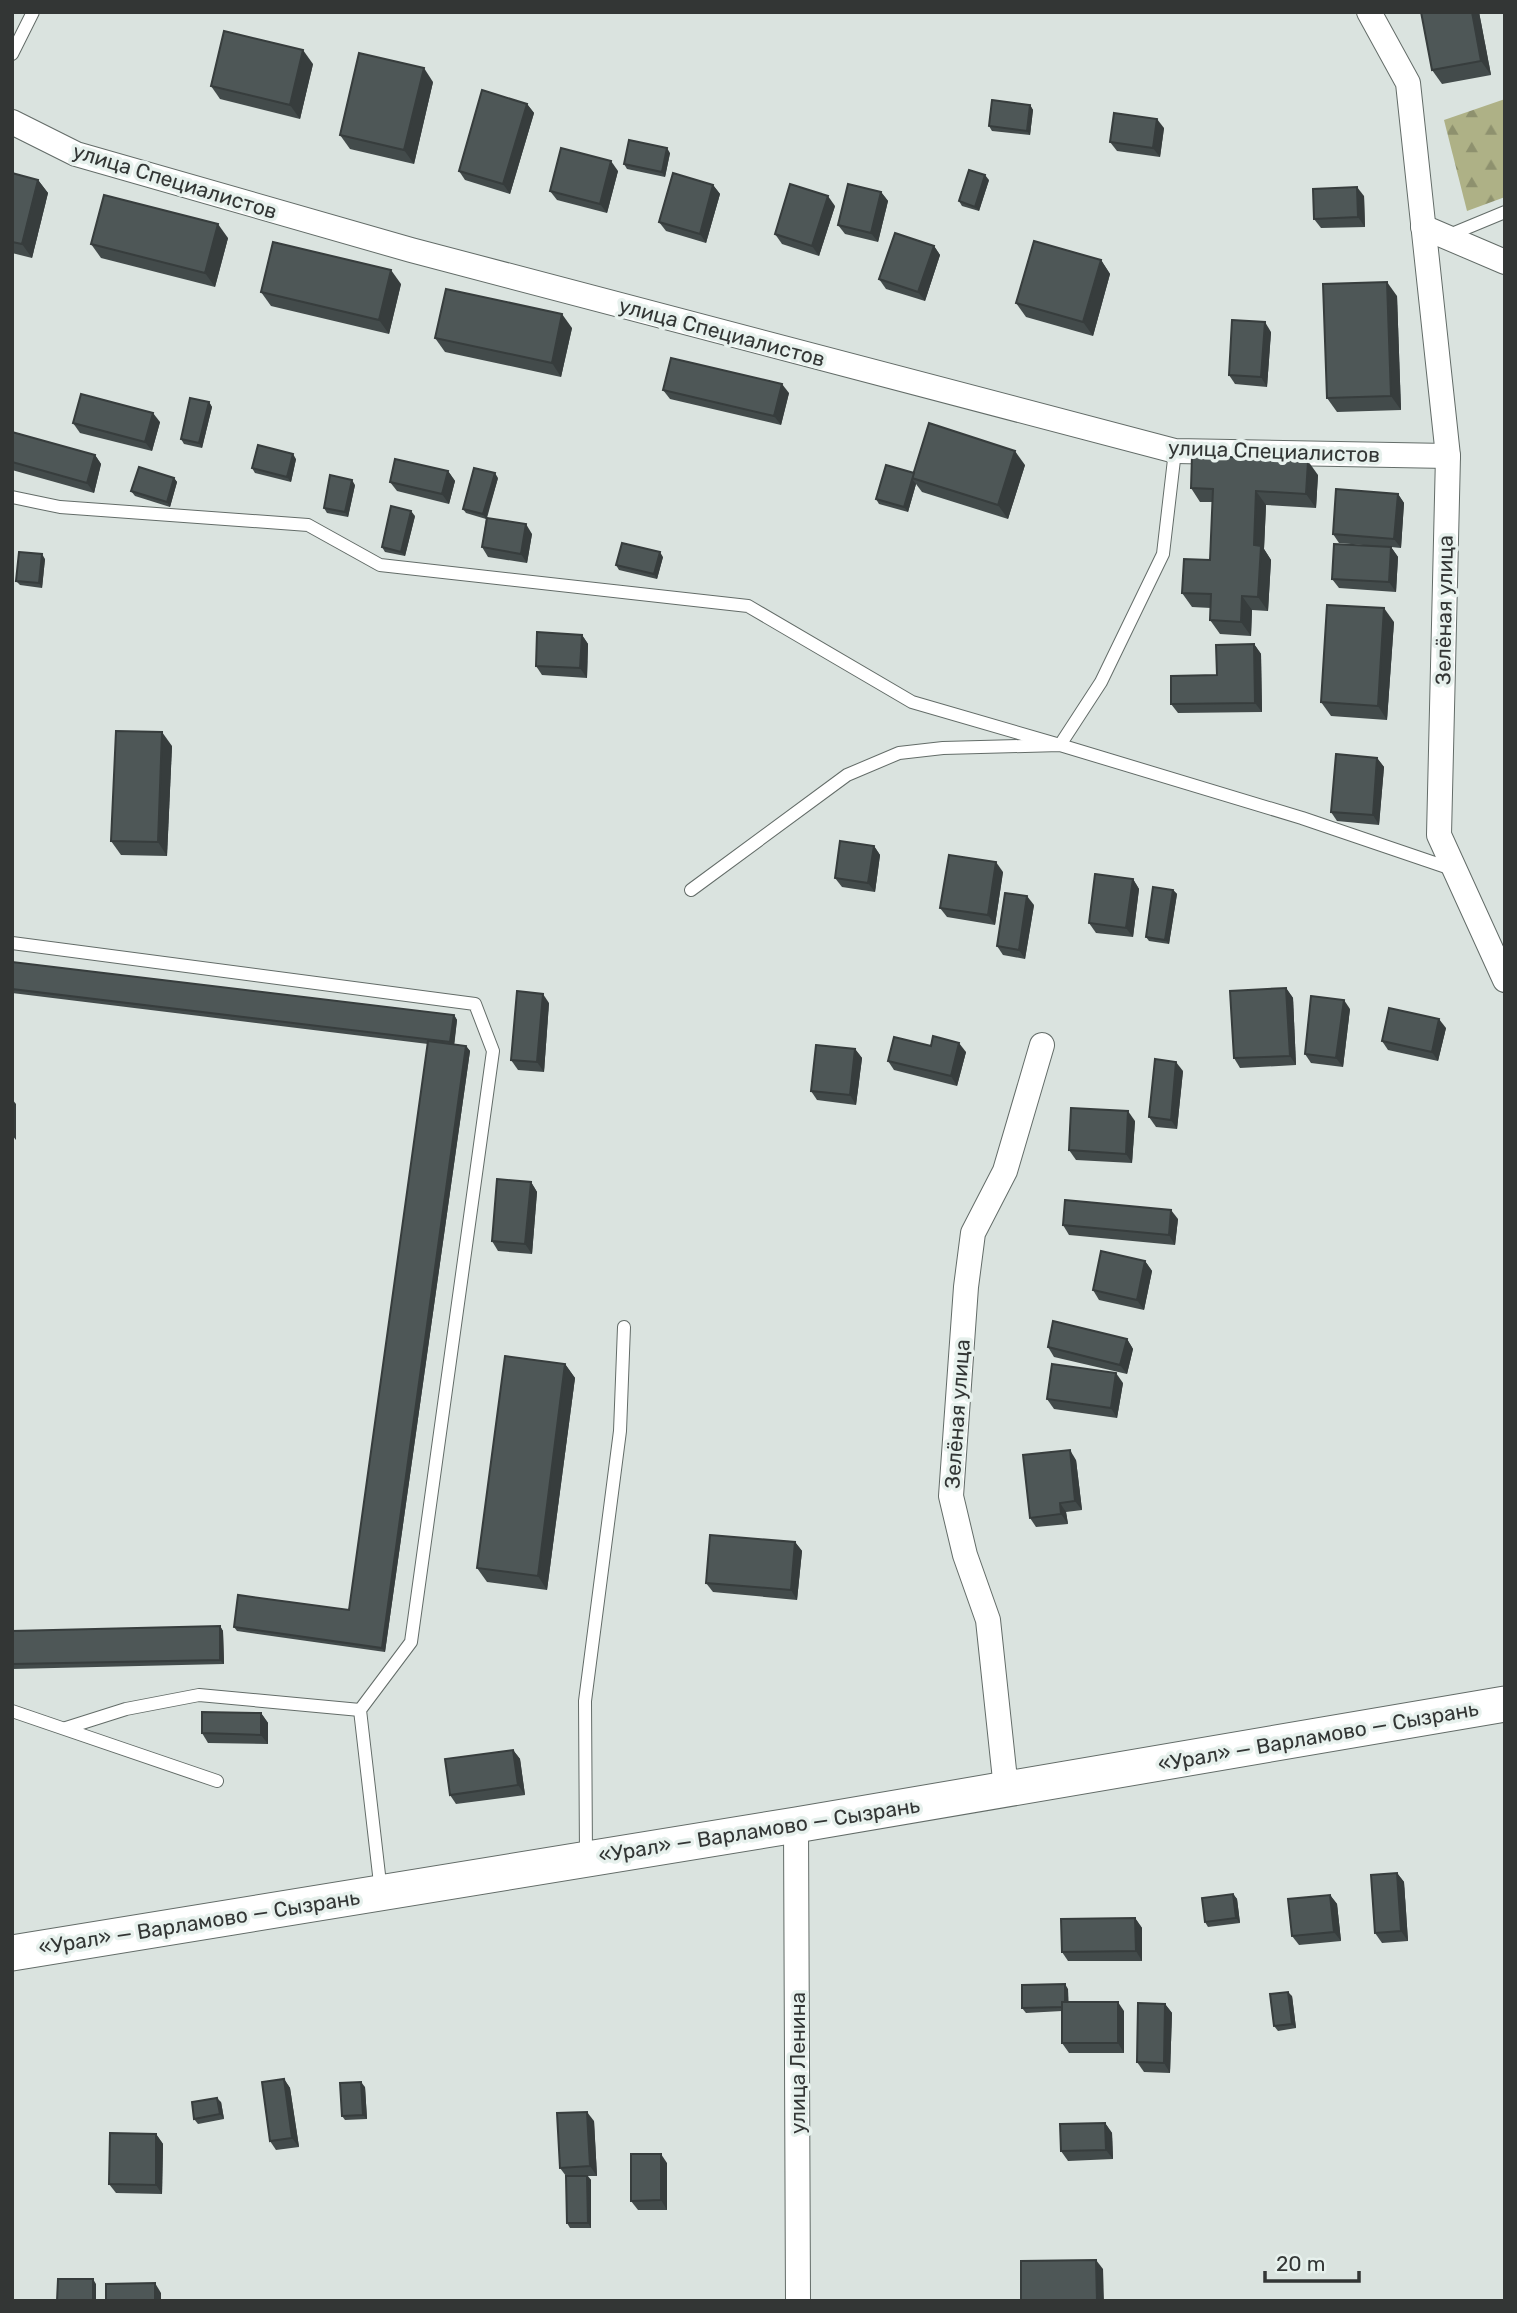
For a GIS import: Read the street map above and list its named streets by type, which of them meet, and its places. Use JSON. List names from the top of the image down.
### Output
{
  "streets": {
    "main road": ["«Урал» — Варламово — Сызрань"],
    "street": ["улица Специалистов", "Зелёная улица", "улица Ленина"]
  },
  "crossings": [
    ["улица Специалистов", "Зелёная улица"],
    ["Зелёная улица", "«Урал» — Варламово — Сызрань"],
    ["«Урал» — Варламово — Сызрань", "улица Ленина"]
  ],
  "scale_bar": "20 m"
}
